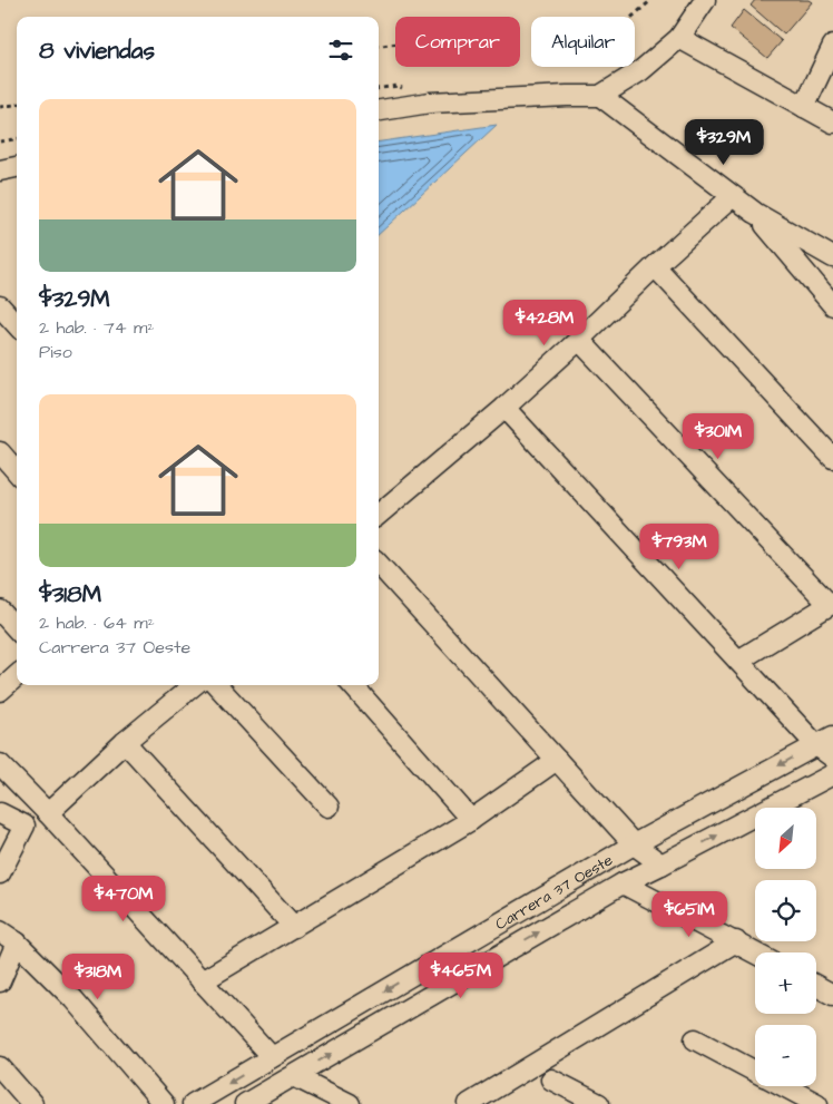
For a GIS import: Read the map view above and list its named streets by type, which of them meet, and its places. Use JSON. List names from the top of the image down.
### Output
{
  "streets": {
    "street": ["Carrera 37 Oeste"]
  },
  "north": "bottom left",
  "page": {
    "chip": ["Comprar", "Alquilar"],
    "heading": "8 viviendas",
    "list": [
      {
        "name": "$329M",
        "note": "2 hab. · 74 m² · Piso"
      },
      {
        "name": "$318M",
        "note": "2 hab. · 64 m² · Carrera 37 Oeste"
      }
    ],
    "price": [
      "$329M",
      "$428M",
      "$301M",
      "$793M",
      "$470M",
      "$651M",
      "$465M",
      "$318M"
    ],
    "map_buttons": ["+", "−"]
  }
}
